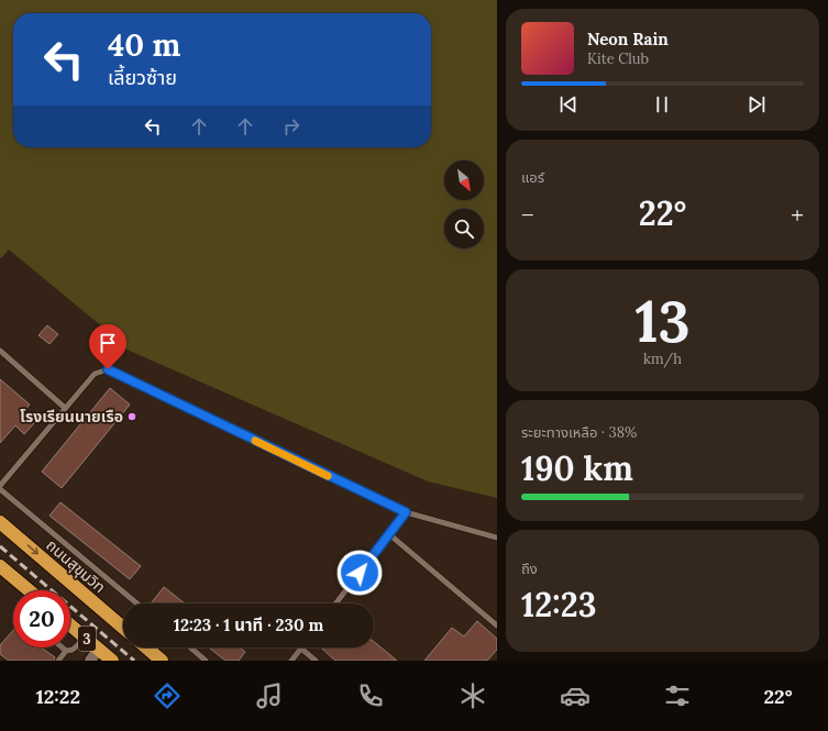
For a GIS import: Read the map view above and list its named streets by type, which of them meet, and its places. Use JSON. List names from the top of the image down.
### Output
{
  "streets": {
    "highway": ["ถนนสุขุมวิท", "3"]
  },
  "places": ["โรงเรียนนายเรือ"],
  "north": "bottom right",
  "page": {
    "turn": ["40 m", "เลี้ยวซ้าย"],
    "song": ["Neon Rain", "Kite Club"],
    "tile": [
      "แอร์",
      ["13", "km/h"],
      ["ระยะทางเหลือ · 38%", "190 km"],
      ["ถึง", "12:23"]
    ],
    "heat": ["−", "22°", "+"],
    "limit": "20",
    "trip": "12:23 · 1 นาที · 230 m",
    "tabs": ["12:22", "22°"]
  }
}
